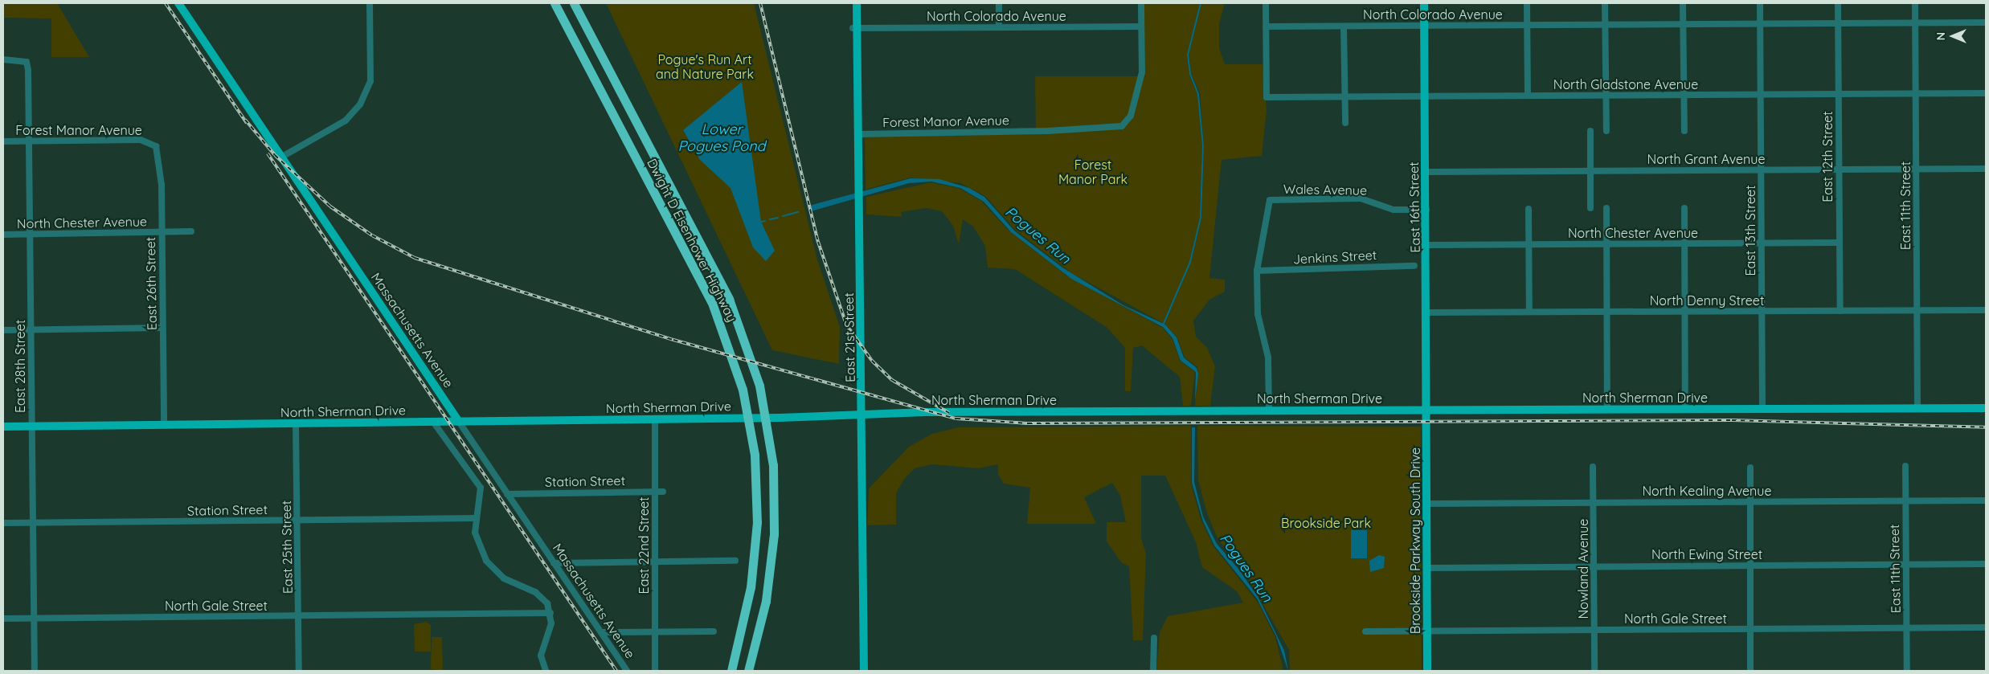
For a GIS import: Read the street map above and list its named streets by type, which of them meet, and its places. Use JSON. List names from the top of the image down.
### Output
{
  "streets": {
    "highway": ["Dwight D Eisenhower Highway"],
    "main road": [
      "East 16th Street",
      "Massachusetts Avenue",
      "East 21st Street",
      "North Sherman Drive",
      "Brookside Parkway South Drive"
    ],
    "street": [
      "North Colorado Avenue",
      "North Gladstone Avenue",
      "Forest Manor Avenue",
      "East 12th Street",
      "North Grant Avenue",
      "Wales Avenue",
      "East 11th Street",
      "North Chester Avenue",
      "East 13th Street",
      "Jenkins Street",
      "East 26th Street",
      "North Denny Street",
      "East 28th Street",
      "Station Street",
      "North Kealing Avenue",
      "East 22nd Street",
      "East 25th Street",
      "North Ewing Street",
      "Nowland Avenue",
      "North Gale Street"
    ]
  },
  "crossings": [
    ["North Colorado Avenue", "North Gladstone Avenue"],
    ["North Colorado Avenue", "Forest Manor Avenue"],
    ["North Colorado Avenue", "East 12th Street"],
    ["North Colorado Avenue", "East 11th Street"],
    ["North Colorado Avenue", "East 16th Street"],
    ["North Colorado Avenue", "East 13th Street"],
    ["North Colorado Avenue", "East 21st Street"],
    ["North Gladstone Avenue", "East 12th Street"],
    ["North Gladstone Avenue", "East 11th Street"],
    ["North Gladstone Avenue", "East 16th Street"],
    ["North Gladstone Avenue", "East 13th Street"],
    ["Forest Manor Avenue", "East 26th Street"],
    ["Forest Manor Avenue", "East 21st Street"],
    ["Forest Manor Avenue", "East 28th Street"],
    ["East 12th Street", "North Grant Avenue"],
    ["East 12th Street", "North Chester Avenue"],
    ["East 12th Street", "North Denny Street"],
    ["North Grant Avenue", "East 11th Street"],
    ["North Grant Avenue", "East 16th Street"],
    ["North Grant Avenue", "East 13th Street"],
    ["Wales Avenue", "East 16th Street"],
    ["Wales Avenue", "Jenkins Street"],
    ["East 11th Street", "North Denny Street"],
    ["East 11th Street", "North Sherman Drive"],
    ["East 11th Street", "North Kealing Avenue"],
    ["East 11th Street", "North Ewing Street"],
    ["East 11th Street", "North Gale Street"],
    ["East 16th Street", "North Chester Avenue"],
    ["East 16th Street", "North Denny Street"],
    ["East 16th Street", "North Sherman Drive"],
    ["East 16th Street", "Brookside Parkway South Drive"],
    ["North Chester Avenue", "East 13th Street"],
    ["North Chester Avenue", "East 26th Street"],
    ["North Chester Avenue", "East 28th Street"],
    ["East 13th Street", "North Denny Street"],
    ["East 13th Street", "North Sherman Drive"],
    ["East 26th Street", "North Sherman Drive"],
    ["Massachusetts Avenue", "North Sherman Drive"],
    ["Massachusetts Avenue", "Station Street"],
    ["East 21st Street", "North Sherman Drive"],
    ["East 28th Street", "North Sherman Drive"],
    ["East 28th Street", "Station Street"],
    ["East 28th Street", "North Gale Street"],
    ["North Sherman Drive", "Brookside Parkway South Drive"],
    ["North Sherman Drive", "East 22nd Street"],
    ["North Sherman Drive", "East 25th Street"],
    ["Station Street", "East 22nd Street"],
    ["Station Street", "East 25th Street"],
    ["North Kealing Avenue", "Brookside Parkway South Drive"],
    ["North Kealing Avenue", "Nowland Avenue"],
    ["Brookside Parkway South Drive", "North Ewing Street"],
    ["Brookside Parkway South Drive", "North Gale Street"],
    ["East 25th Street", "North Gale Street"],
    ["North Ewing Street", "Nowland Avenue"],
    ["Nowland Avenue", "North Gale Street"]
  ],
  "water": ["Lower Pogues Pond", "Pogues Run"],
  "parks": ["Pogue's Run Art and Nature Park", "Forest Manor Park", "Brookside Park"],
  "north": "left"
}
